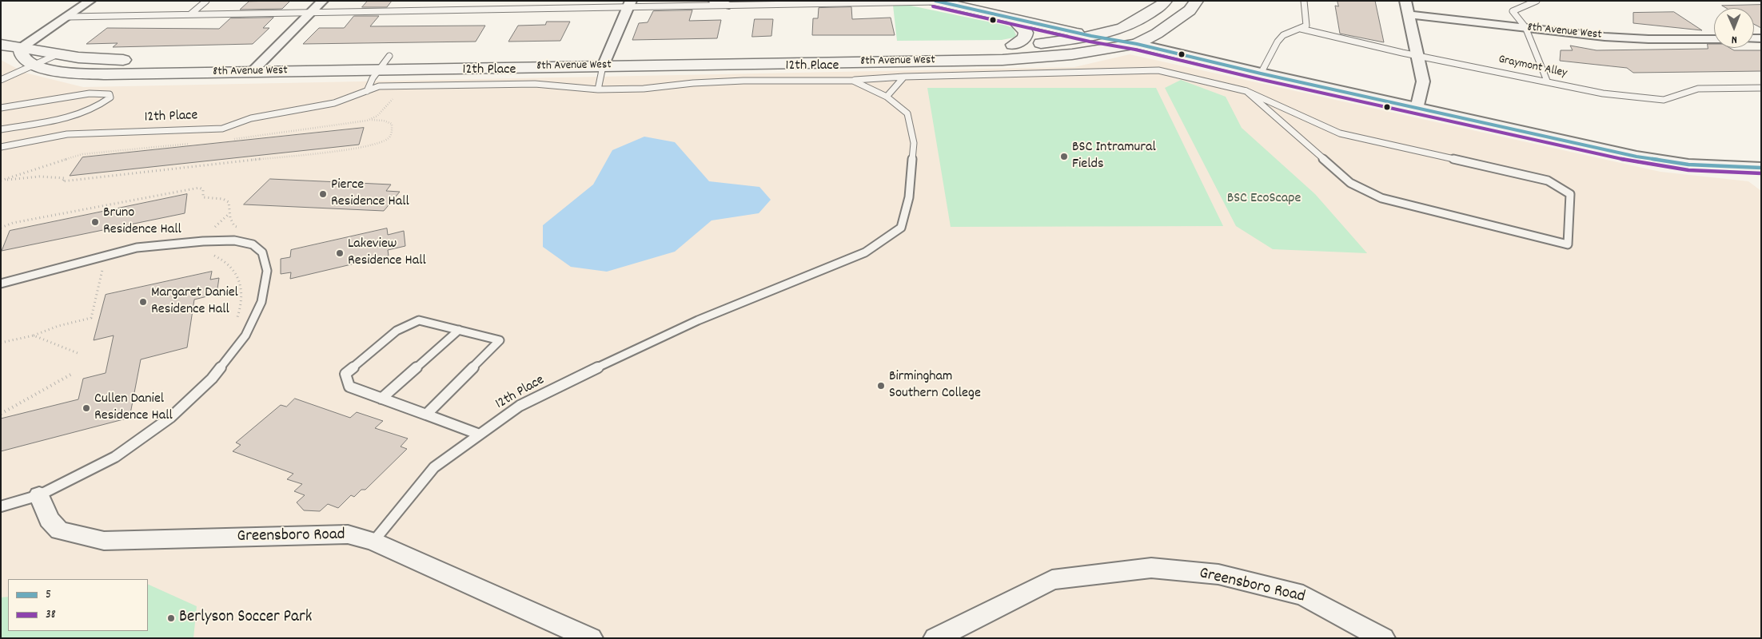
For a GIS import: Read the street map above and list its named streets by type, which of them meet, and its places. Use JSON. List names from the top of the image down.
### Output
{
  "streets": {
    "main road": ["8th Avenue West"],
    "street": ["Greensboro Road"],
    "lane": ["12th Place", "Graymont Alley"]
  },
  "crossings": [
    ["12th Place", "Greensboro Road"]
  ],
  "parks": ["BSC EcoScape"],
  "places": [
    "BSC Intramural Fields",
    "Pierce Residence Hall",
    "Bruno Residence Hall",
    "Lakeview Residence Hall",
    "Margaret Daniel Residence Hall",
    "Birmingham Southern College",
    "Cullen Daniel Residence Hall",
    "Berlyson Soccer Park"
  ],
  "lines": ["transit line 5", "transit line 38"],
  "legend": ["5", "38"],
  "north": "bottom"
}
